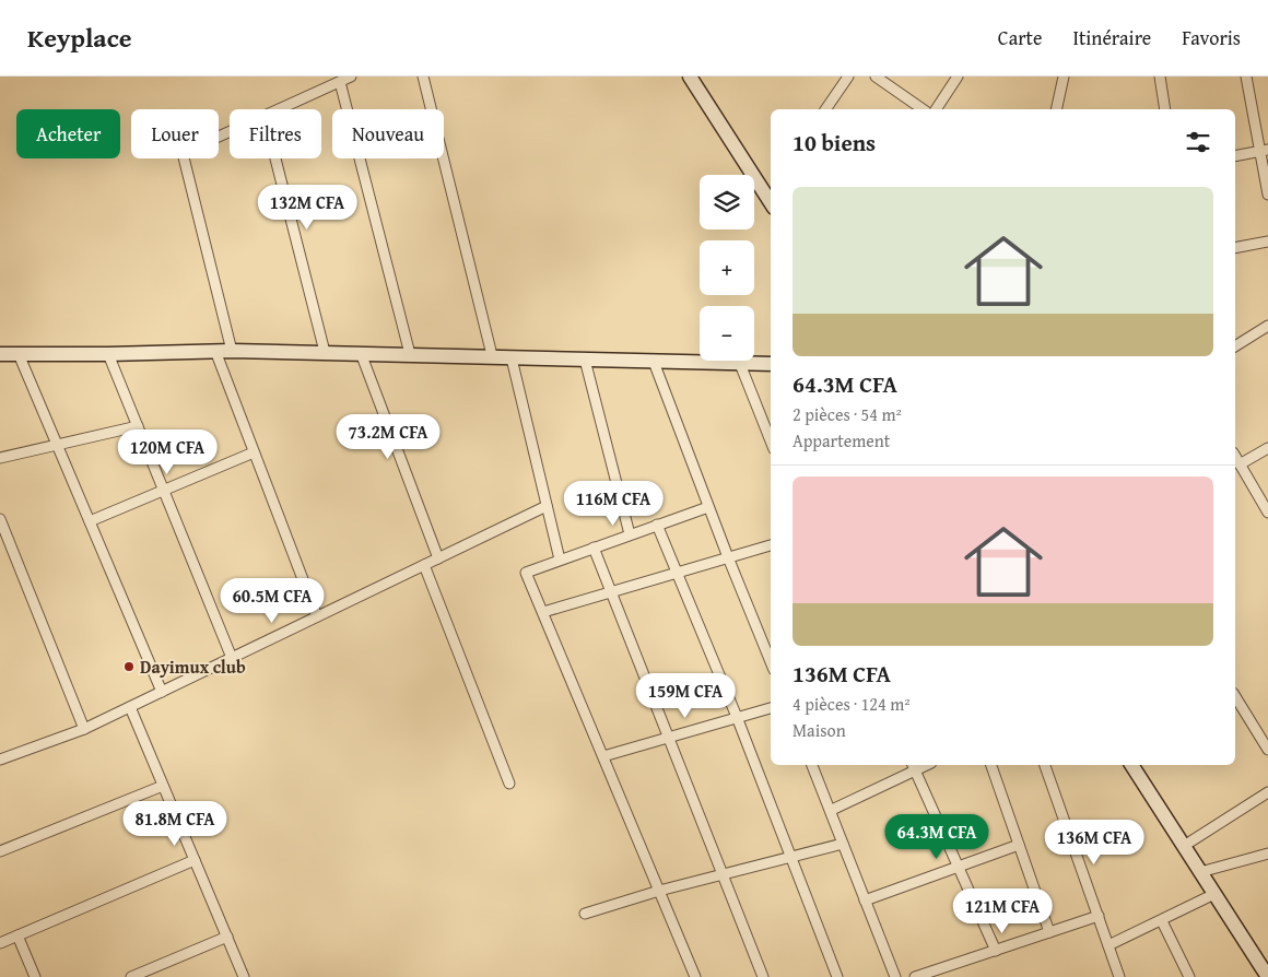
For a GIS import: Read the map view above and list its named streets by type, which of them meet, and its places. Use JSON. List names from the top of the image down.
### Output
{
  "places": ["Dayimux club"],
  "page": {
    "header": "Keyplace",
    "nav": ["Carte", "Itinéraire", "Favoris"],
    "chip": [
      "Acheter",
      "Louer",
      "Filtres",
      "Nouveau"
    ],
    "heading": "10 biens",
    "map_buttons": ["+", "−"],
    "list": [
      {
        "name": "64.3M CFA",
        "note": "2 pièces · 54 m² · Appartement"
      },
      {
        "name": "136M CFA",
        "note": "4 pièces · 124 m² · Maison"
      }
    ],
    "price": [
      "132M CFA",
      "73.2M CFA",
      "120M CFA",
      "116M CFA",
      "60.5M CFA",
      "159M CFA",
      "81.8M CFA",
      "64.3M CFA",
      "136M CFA",
      "121M CFA"
    ]
  }
}
